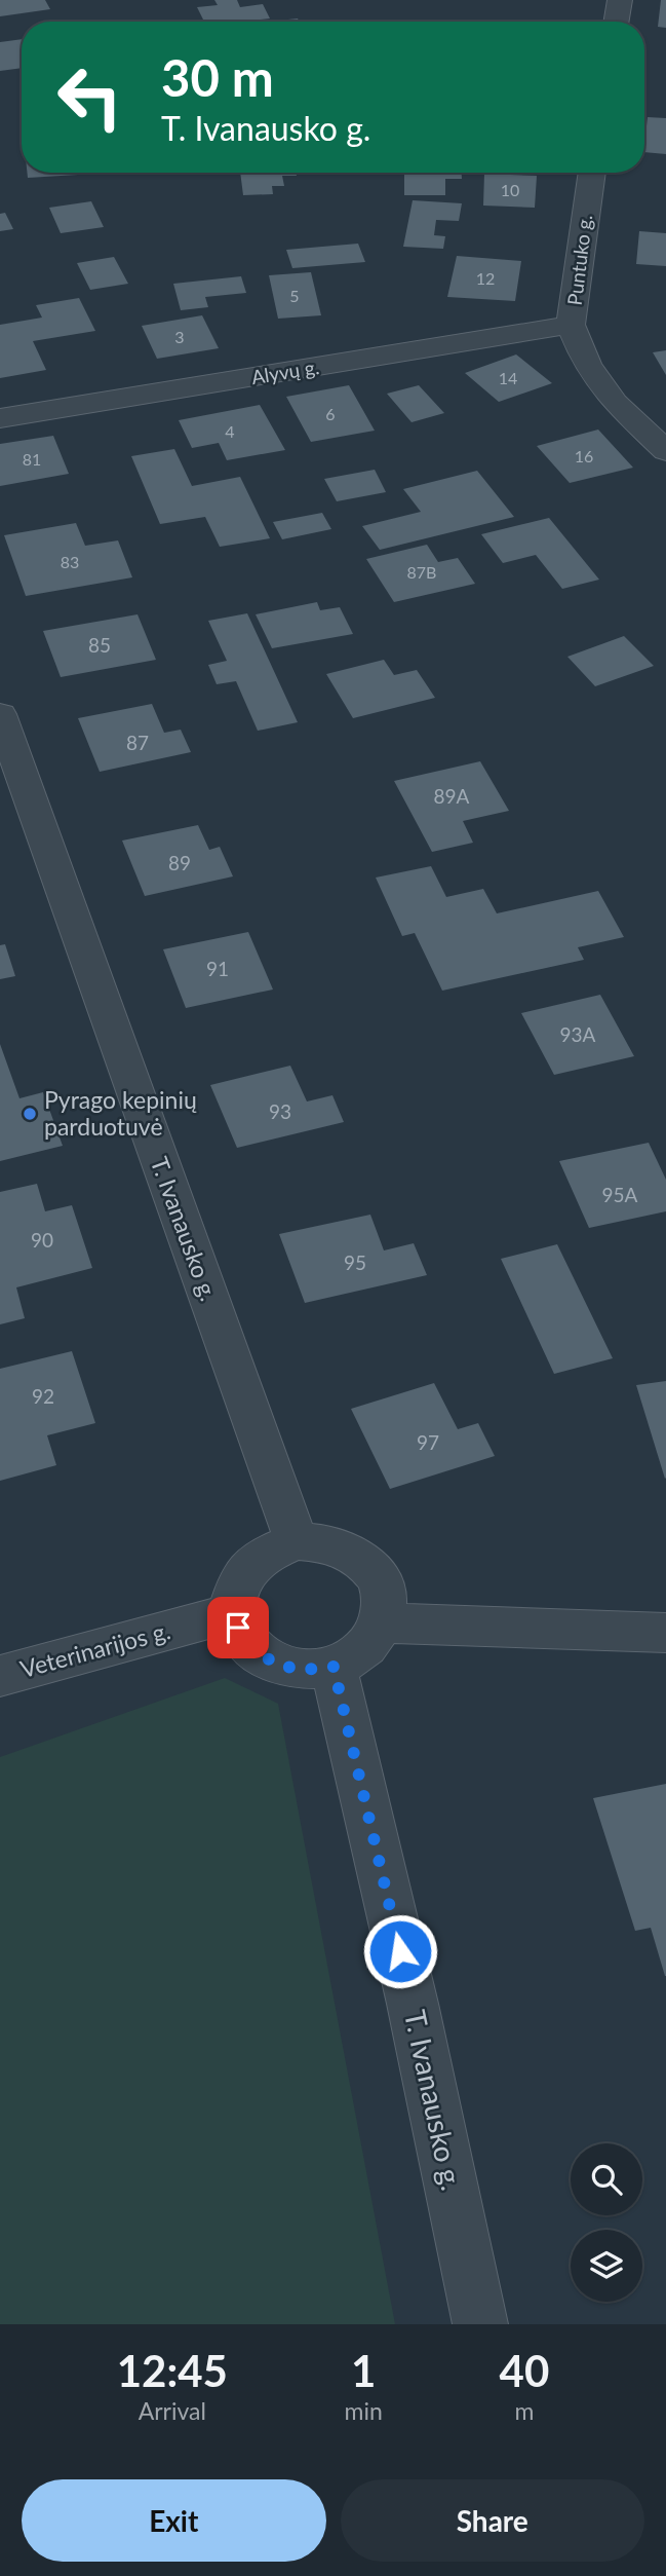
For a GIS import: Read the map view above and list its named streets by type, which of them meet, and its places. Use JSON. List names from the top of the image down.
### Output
{
  "streets": {
    "street": [
      "Puntuko g.",
      "Alyvų g.",
      "T. Ivanausko g.",
      "Veterinarijos g."
    ]
  },
  "crossings": [
    ["Puntuko g.", "Alyvų g."],
    ["T. Ivanausko g.", "Veterinarijos g."]
  ],
  "places": ["Pyrago kepinių parduotuvė"],
  "house_numbers": [
    "10",
    "12",
    "5",
    "3",
    "14",
    "6",
    "4",
    "16",
    "81",
    "83",
    "87B",
    "85",
    "87",
    "89A",
    "89",
    "91",
    "93A",
    "93",
    "95A",
    "90",
    "95",
    "92",
    "97"
  ],
  "page": {
    "turn": ["30 m", "T. Ivanausko g."],
    "eta": [
      "12:45",
      "Arrival",
      "1",
      "min",
      "40",
      "m"
    ],
    "buttons": ["Exit", "Share"]
  }
}
